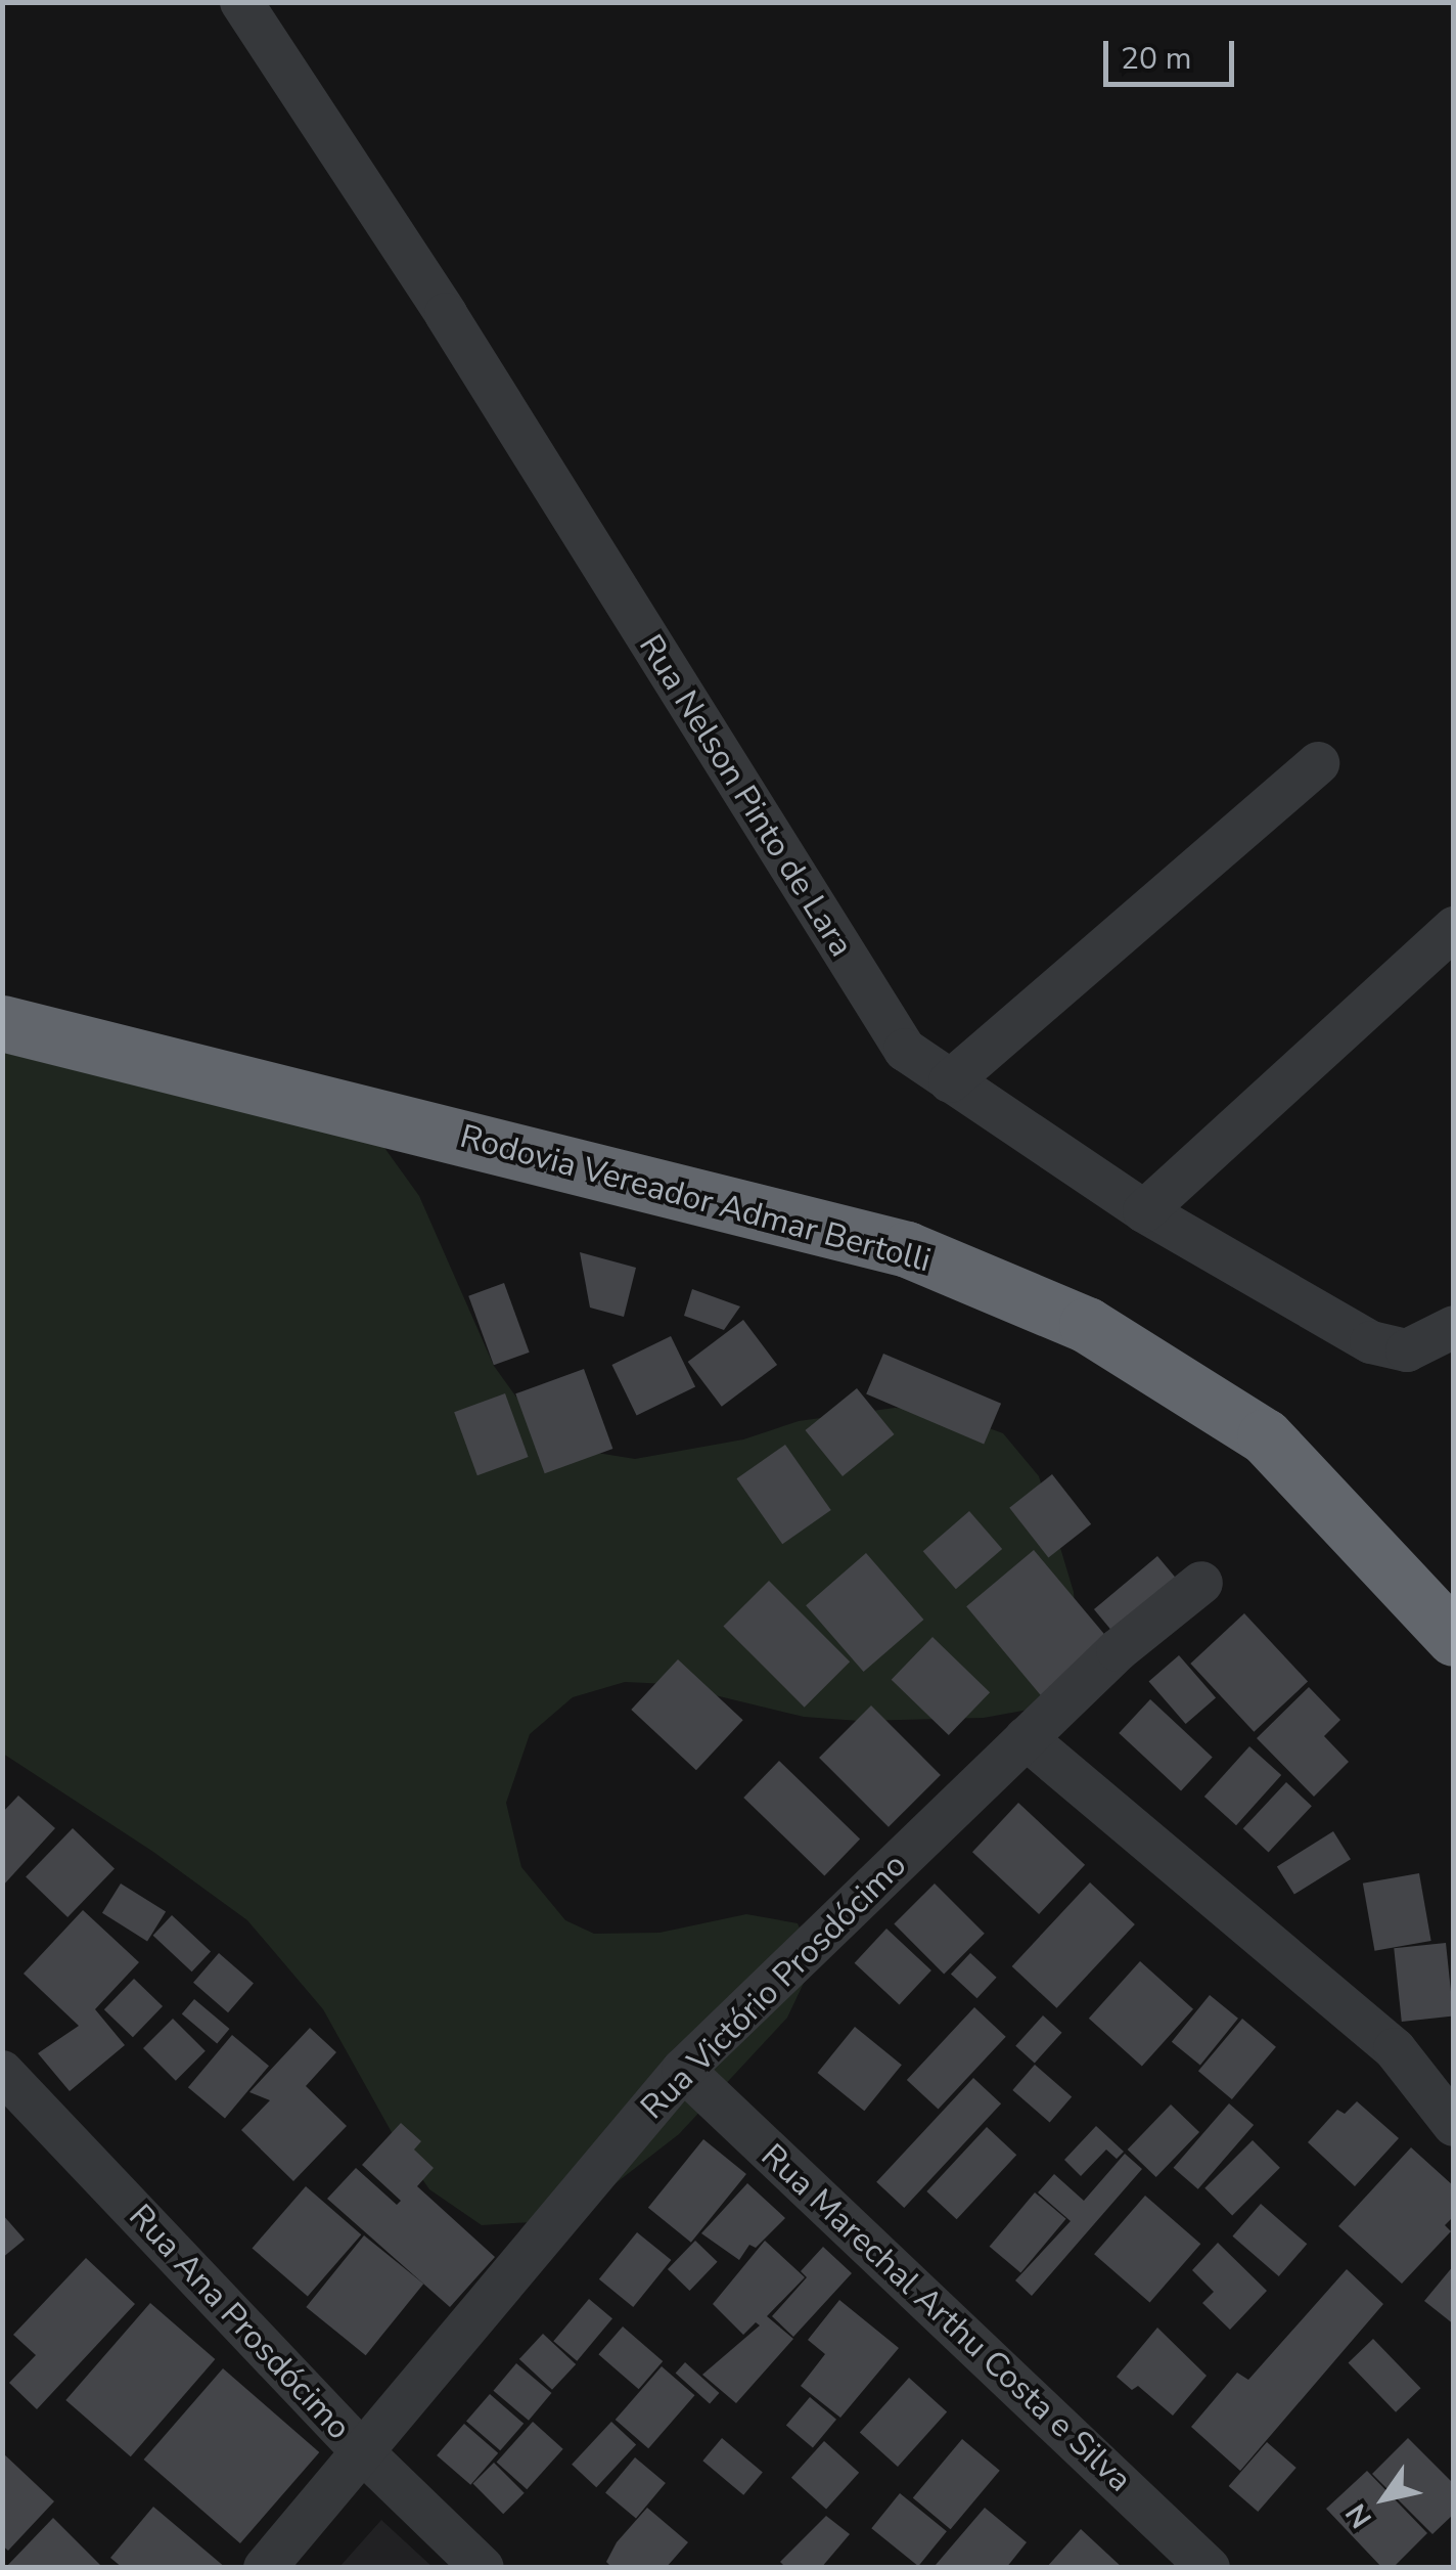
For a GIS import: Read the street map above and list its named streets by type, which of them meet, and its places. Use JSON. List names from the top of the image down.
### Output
{
  "streets": {
    "highway": ["Rodovia Vereador Admar Bertolli"],
    "street": [
      "Rua Nelson Pinto de Lara",
      "Rua Victório Prosdócimo",
      "Rua Marechal Arthu Costa e Silva",
      "Rua Ana Prosdócimo"
    ]
  },
  "crossings": [
    ["Rua Victório Prosdócimo", "Rua Marechal Arthu Costa e Silva"],
    ["Rua Victório Prosdócimo", "Rua Ana Prosdócimo"]
  ],
  "scale_bar": "20 m",
  "north": "bottom left"
}
